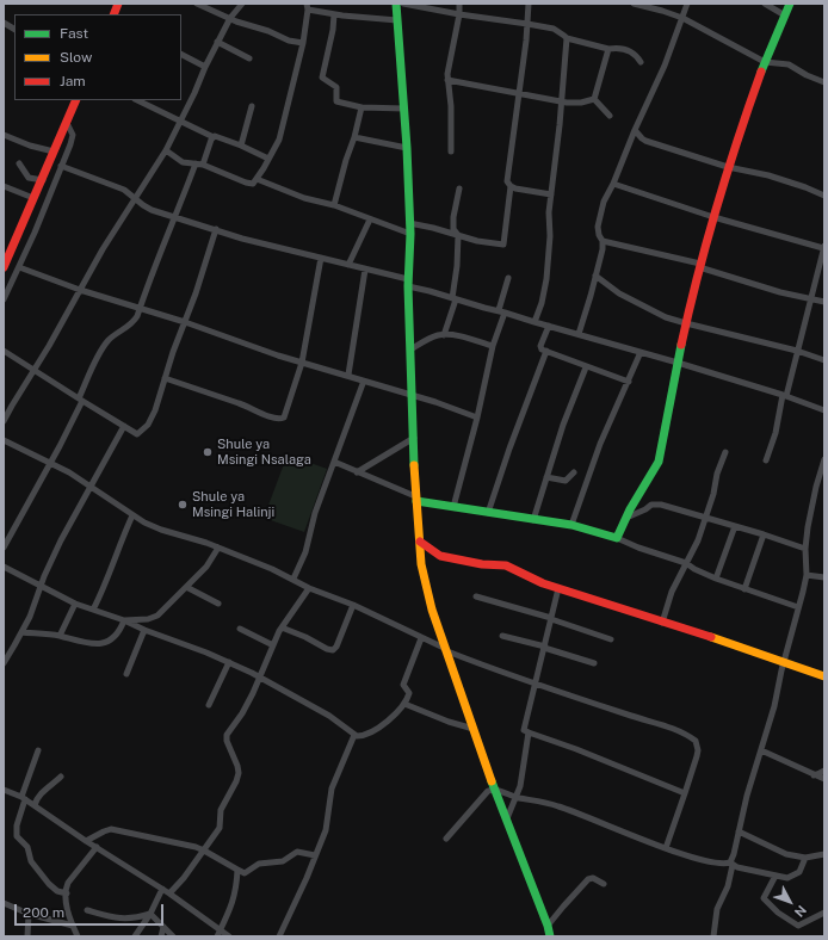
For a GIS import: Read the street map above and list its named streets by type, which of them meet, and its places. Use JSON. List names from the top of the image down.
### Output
{
  "places": ["Shule ya Msingi Nsalaga", "Shule ya Msingi Halinji"],
  "legend": ["Fast", "Slow", "Jam"],
  "scale_bar": "200 m",
  "north": "bottom right"
}
